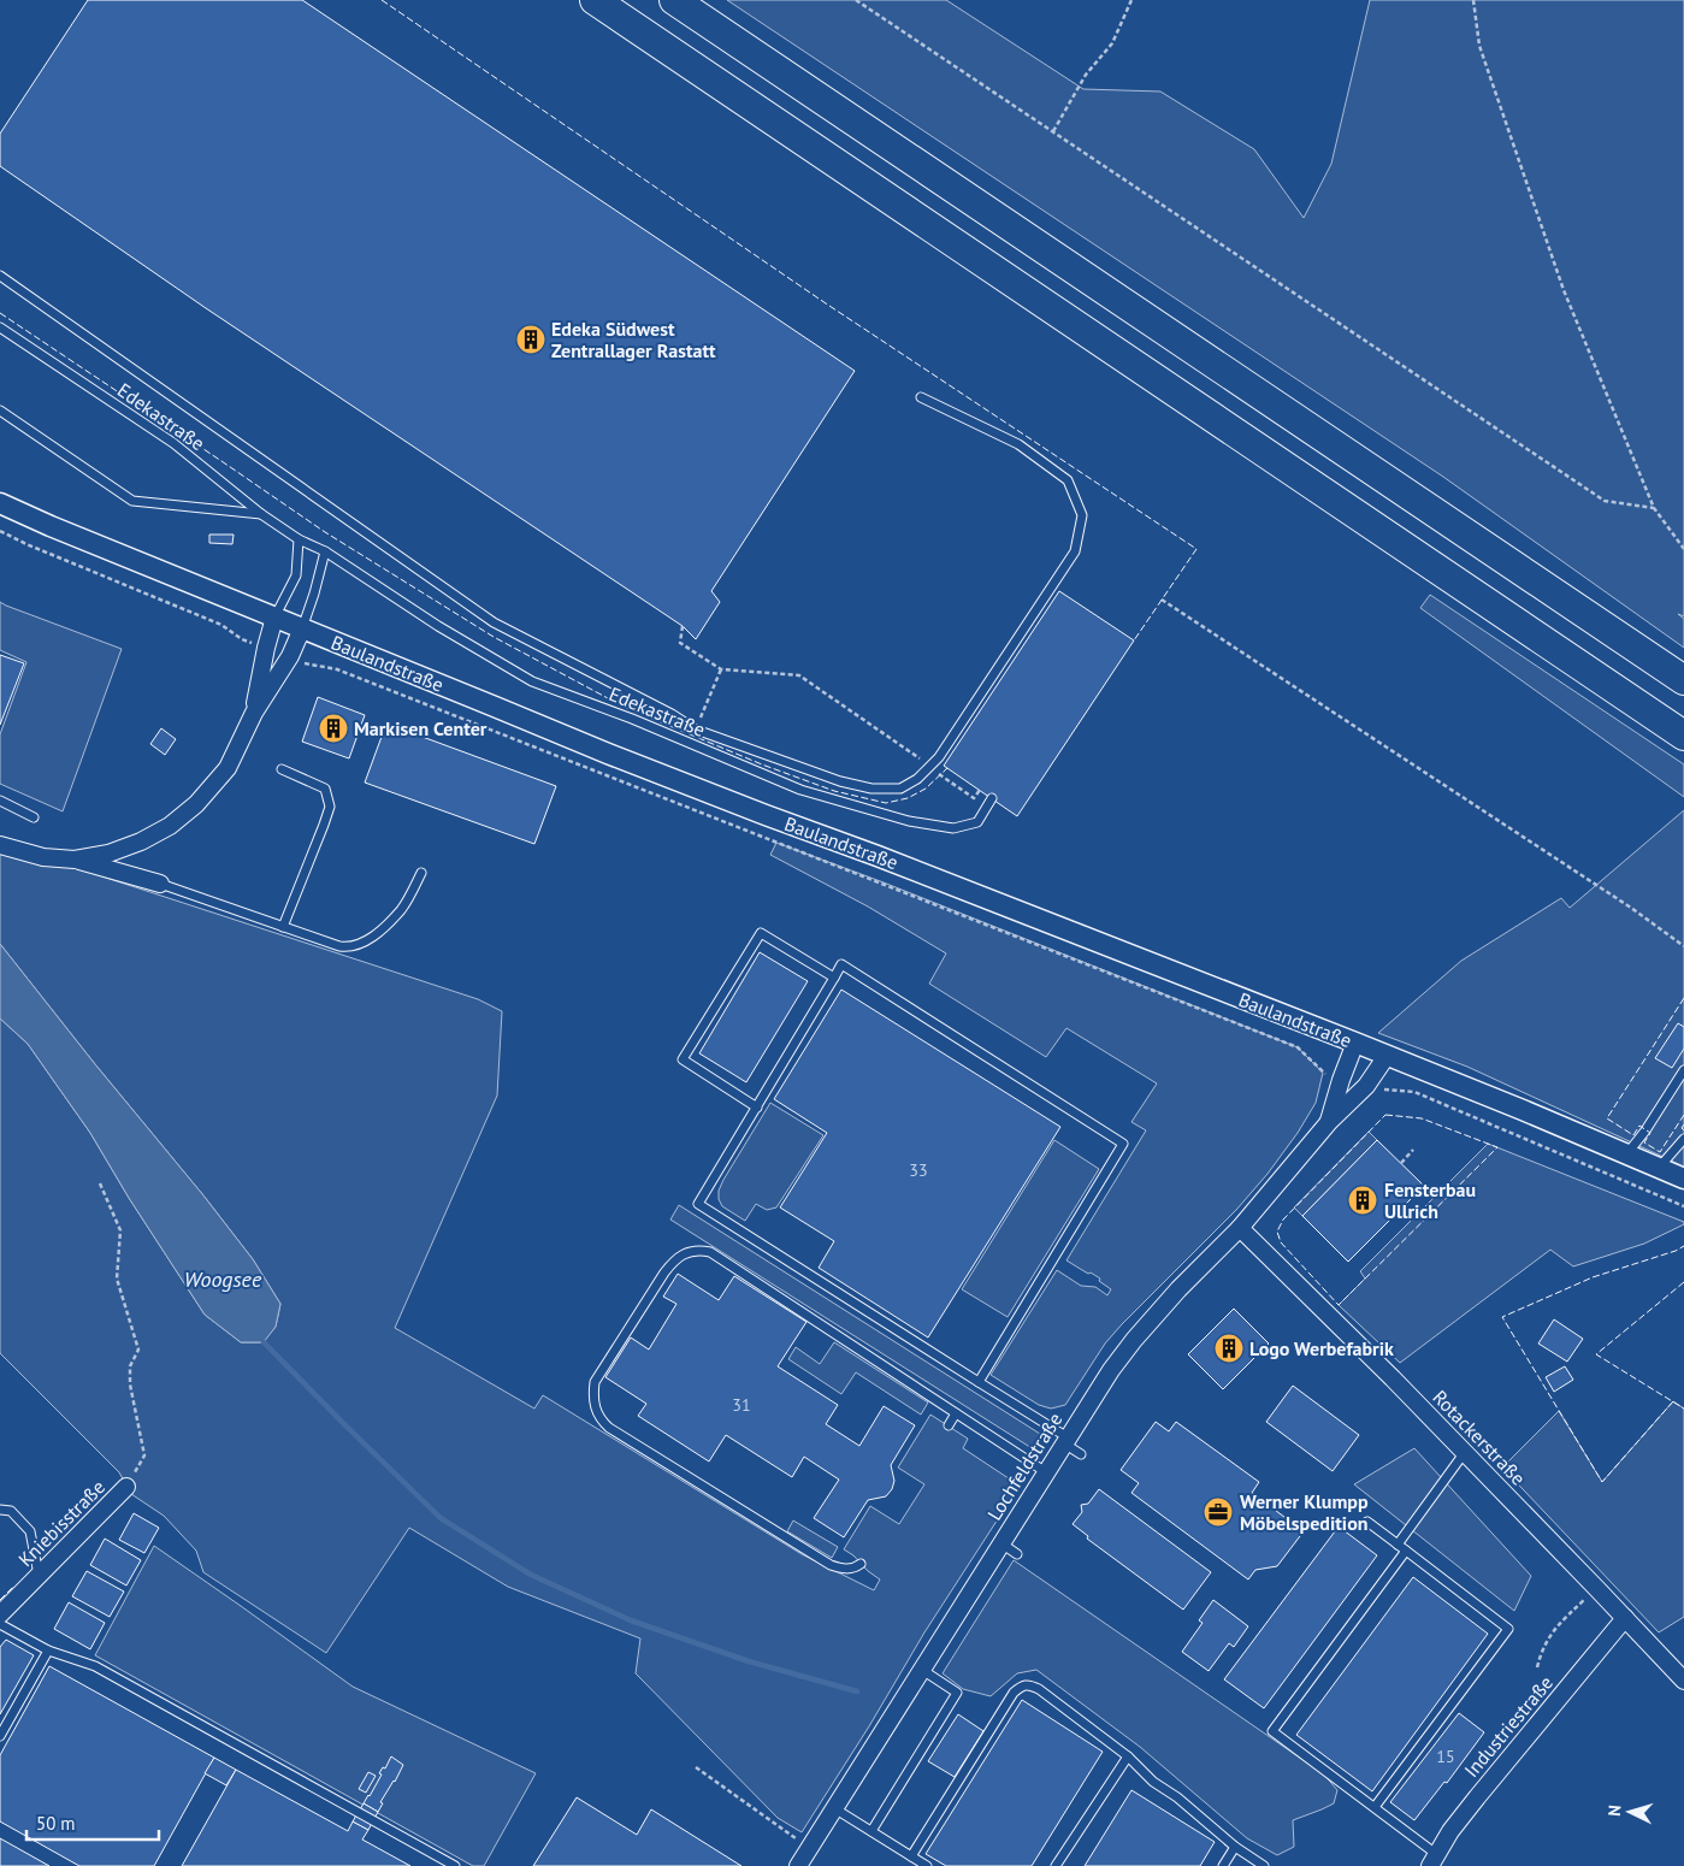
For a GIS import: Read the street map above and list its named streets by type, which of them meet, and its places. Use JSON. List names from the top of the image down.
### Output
{
  "streets": {
    "street": [
      "Baulandstraße",
      "Rotackerstraße",
      "Lochfeldstraße",
      "Kniebisstraße",
      "Industriestraße"
    ],
    "lane": ["Edekastraße"]
  },
  "crossings": [
    ["Baulandstraße", "Lochfeldstraße"],
    ["Rotackerstraße", "Lochfeldstraße"],
    ["Rotackerstraße", "Industriestraße"]
  ],
  "water": ["Woogsee"],
  "places": {
    "building": [
      "Edeka Südwest Zentrallager Rastatt",
      "Markisen Center",
      "Fensterbau Ullrich",
      "Logo Werbefabrik"
    ],
    "office": ["Werner Klumpp Möbelspedition"]
  },
  "house_numbers": ["33", "31", "15"],
  "scale_bar": "50 m",
  "north": "left"
}
